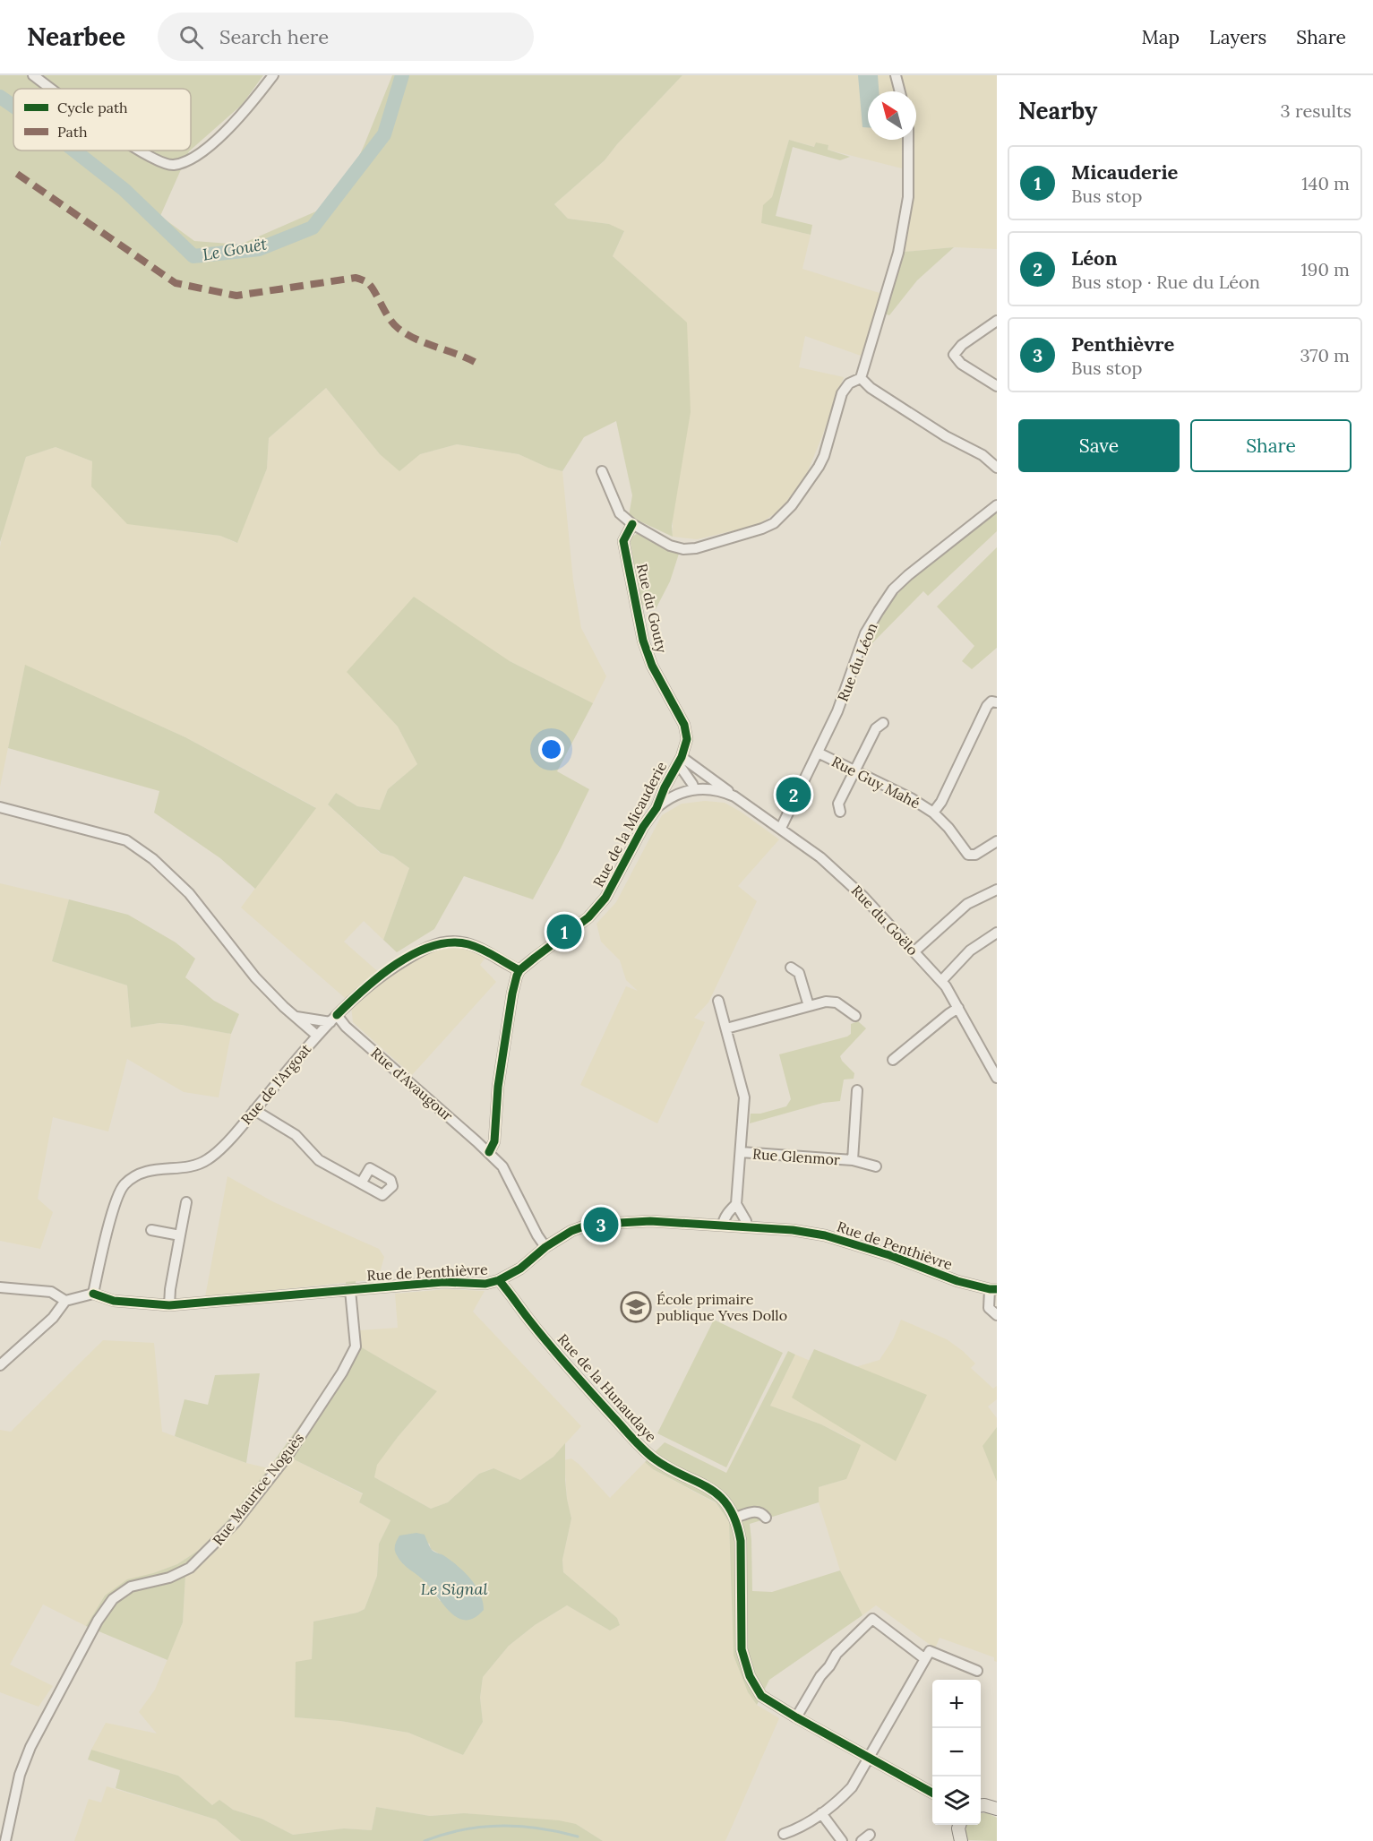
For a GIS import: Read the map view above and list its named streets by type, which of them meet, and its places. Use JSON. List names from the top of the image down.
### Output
{
  "streets": {
    "street": [
      "Rue du Gouty",
      "Rue du Léon",
      "Rue Guy Mahé",
      "Rue de la Micauderie",
      "Rue du Goëlo",
      "Rue de l'Argoat",
      "Rue d'Avaugour",
      "Rue Glenmor",
      "Rue de Penthièvre",
      "Rue de la Hunaudaye",
      "Rue Maurice Noguès"
    ]
  },
  "crossings": [
    ["Rue du Gouty", "Rue de la Micauderie"],
    ["Rue du Gouty", "Rue du Goëlo"],
    ["Rue du Léon", "Rue Guy Mahé"],
    ["Rue du Léon", "Rue du Goëlo"],
    ["Rue de la Micauderie", "Rue du Goëlo"],
    ["Rue de la Micauderie", "Rue de l'Argoat"],
    ["Rue de l'Argoat", "Rue d'Avaugour"],
    ["Rue de l'Argoat", "Rue de Penthièvre"],
    ["Rue de Penthièvre", "Rue de la Hunaudaye"],
    ["Rue de Penthièvre", "Rue Maurice Noguès"]
  ],
  "water": ["Le Gouët", "Le Signal"],
  "places": {
    "school or university": ["École primaire publique Yves Dollo"]
  },
  "legend": ["Cycle path", "Path"],
  "north": "top left",
  "page": {
    "header": "Nearbee",
    "search": "Search here",
    "nav": ["Map", "Layers", "Share"],
    "heading": ["Nearby", "3 results"],
    "list": [
      {
        "mark": "1",
        "name": "Micauderie",
        "note": "Bus stop",
        "value": "140 m"
      },
      {
        "mark": "2",
        "name": "Léon",
        "note": "Bus stop · Rue du Léon",
        "value": "190 m"
      },
      {
        "mark": "3",
        "name": "Penthièvre",
        "note": "Bus stop",
        "value": "370 m"
      }
    ],
    "buttons": ["Save", "Share"],
    "pins": ["2", "1", "3"],
    "map_buttons": ["+", "−"]
  }
}
